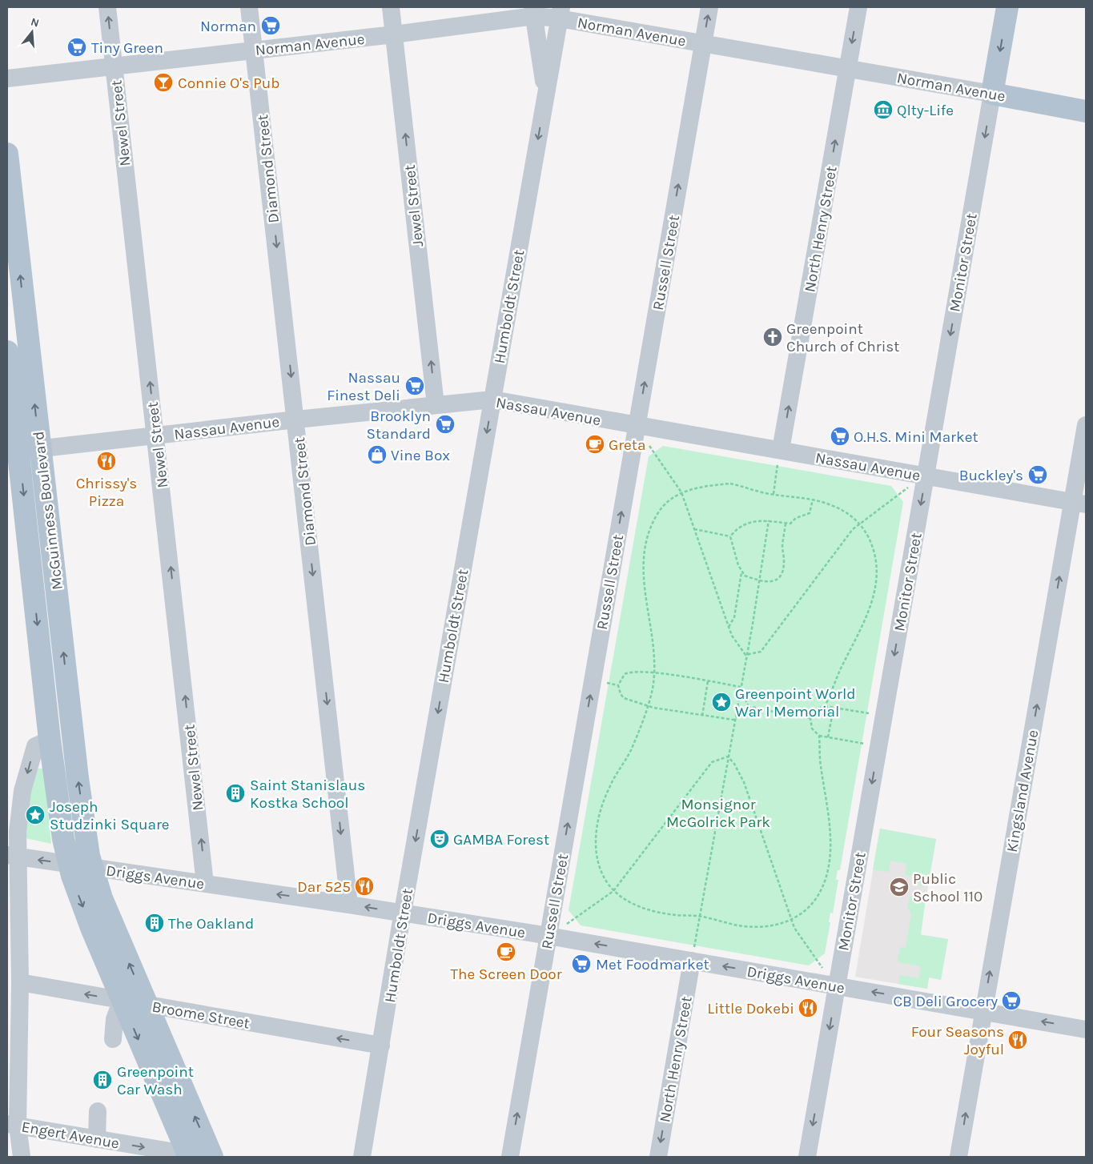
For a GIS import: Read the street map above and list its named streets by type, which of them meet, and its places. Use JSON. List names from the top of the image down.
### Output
{
  "streets": {
    "main road": ["Norman Avenue", "Monitor Street", "McGuinness Boulevard"],
    "street": [
      "Newel Street",
      "Diamond Street",
      "Jewel Street",
      "North Henry Street",
      "Russell Street",
      "Humboldt Street",
      "Nassau Avenue",
      "Kingsland Avenue",
      "Driggs Avenue",
      "Broome Street",
      "Engert Avenue"
    ]
  },
  "crossings": [
    ["Norman Avenue", "Newel Street"],
    ["Norman Avenue", "Diamond Street"],
    ["Norman Avenue", "Jewel Street"],
    ["Norman Avenue", "North Henry Street"],
    ["Norman Avenue", "Russell Street"],
    ["Norman Avenue", "Monitor Street"],
    ["Norman Avenue", "Humboldt Street"],
    ["Newel Street", "Nassau Avenue"],
    ["Newel Street", "Driggs Avenue"],
    ["Diamond Street", "Nassau Avenue"],
    ["Diamond Street", "Driggs Avenue"],
    ["Jewel Street", "Nassau Avenue"],
    ["North Henry Street", "Nassau Avenue"],
    ["North Henry Street", "Driggs Avenue"],
    ["Russell Street", "Nassau Avenue"],
    ["Russell Street", "Driggs Avenue"],
    ["Monitor Street", "Nassau Avenue"],
    ["Monitor Street", "Driggs Avenue"],
    ["Humboldt Street", "Nassau Avenue"],
    ["Humboldt Street", "Driggs Avenue"],
    ["Humboldt Street", "Broome Street"],
    ["Nassau Avenue", "McGuinness Boulevard"],
    ["Nassau Avenue", "Kingsland Avenue"],
    ["McGuinness Boulevard", "Driggs Avenue"],
    ["McGuinness Boulevard", "Broome Street"],
    ["McGuinness Boulevard", "Engert Avenue"],
    ["Kingsland Avenue", "Driggs Avenue"]
  ],
  "one_way": [
    "Newel Street",
    "Diamond Street",
    "Jewel Street",
    "Russell Street",
    "Monitor Street",
    "Humboldt Street",
    "Kingsland Avenue",
    "Driggs Avenue",
    "Broome Street",
    "Engert Avenue"
  ],
  "parks": ["Monsignor McGolrick Park"],
  "places": {
    "supermarket": [
      "Norman",
      "Tiny Green",
      "Nassau Finest Deli",
      "Brooklyn Standard",
      "O.H.S. Mini Market",
      "Buckley's",
      "Met Foodmarket",
      "CB Deli Grocery"
    ],
    "bar": ["Connie O's Pub"],
    "museum": ["Qlty-Life"],
    "church": ["Greenpoint Church of Christ"],
    "cafe": ["Greta", "The Screen Door"],
    "shop": ["Vine Box"],
    "restaurant": [
      "Chrissy's Pizza",
      "Dar 525",
      "Little Dokebi",
      "Four Seasons Joyful"
    ],
    "place": ["Greenpoint World War I Memorial", "Joseph Studzinki Square"],
    "building": ["Saint Stanislaus Kostka School", "The Oakland", "Greenpoint Car Wash"],
    "theatre": ["GAMBA Forest"],
    "school or university": ["Public School 110"]
  },
  "north": "top"
}
